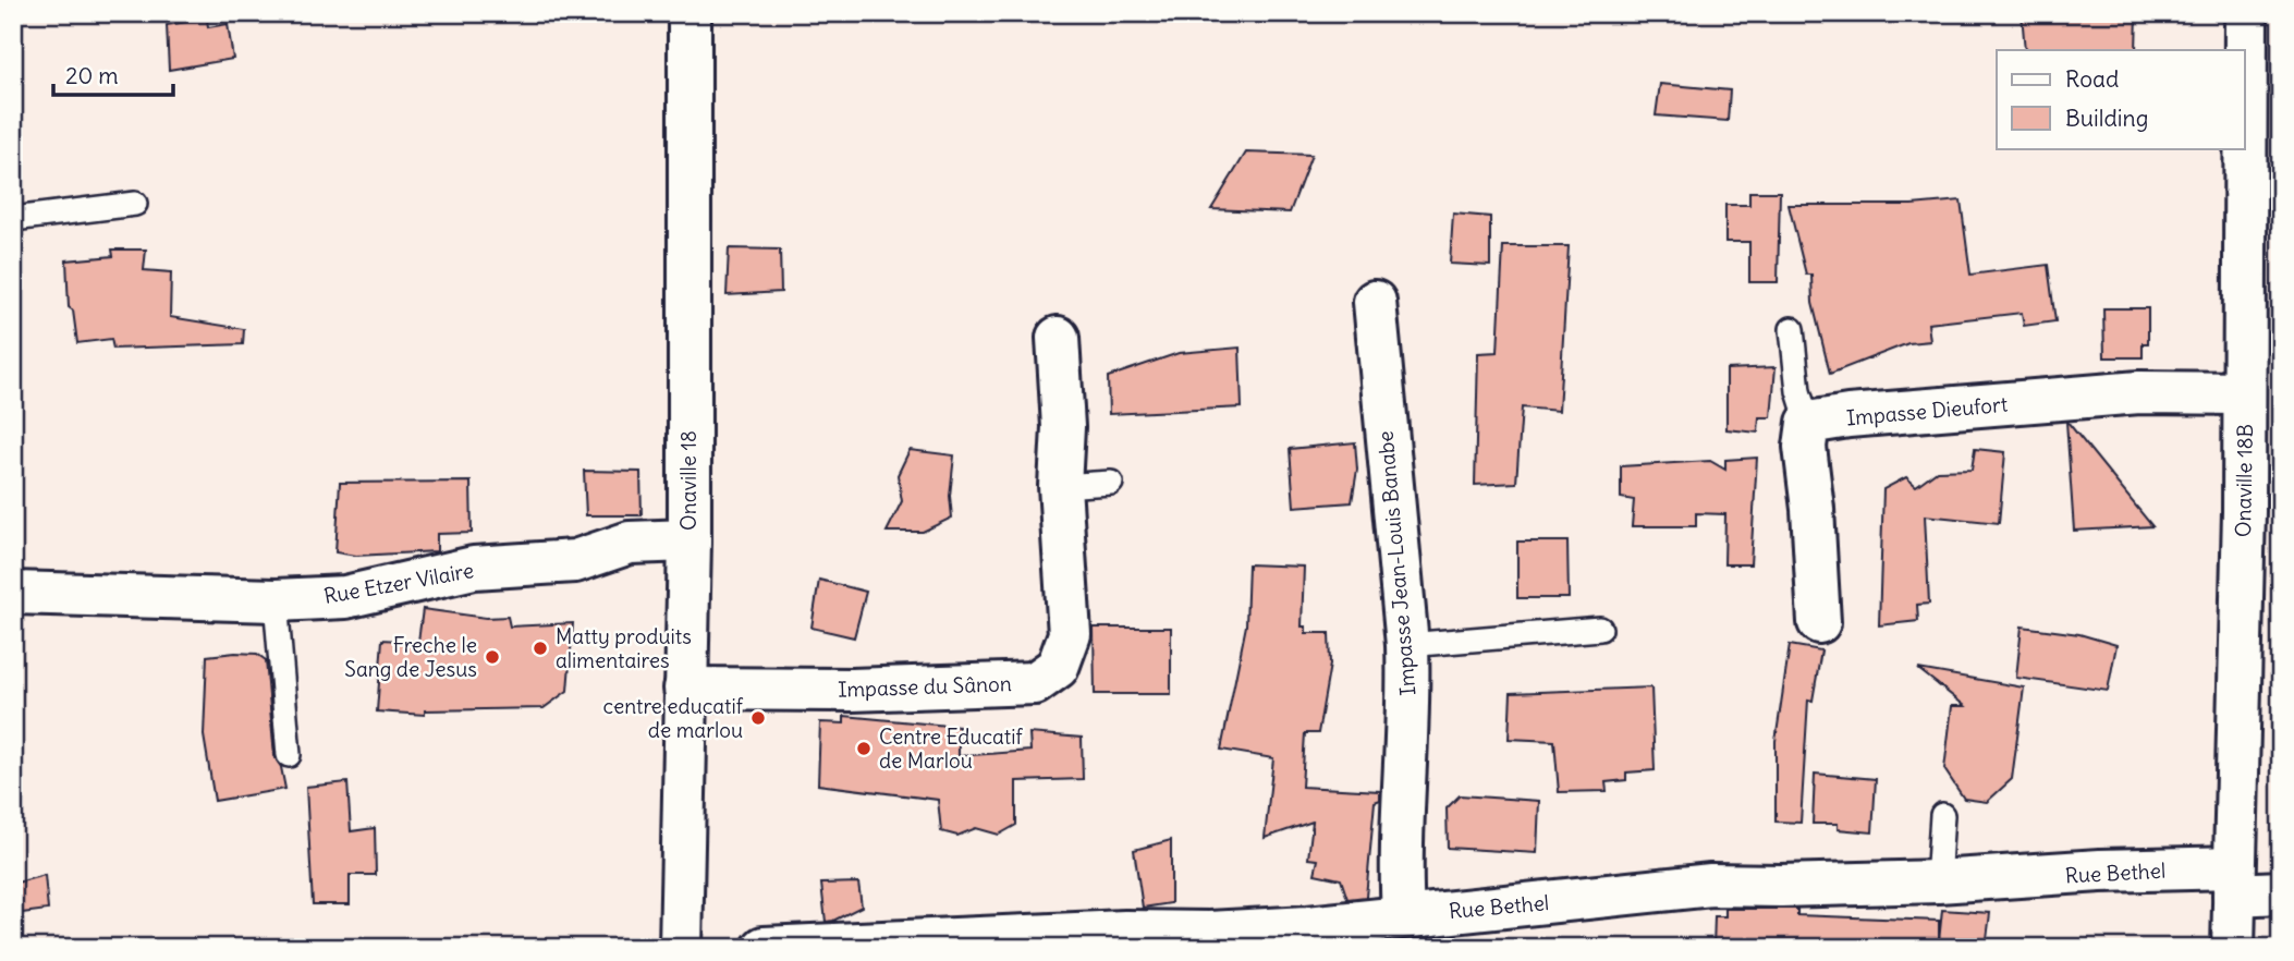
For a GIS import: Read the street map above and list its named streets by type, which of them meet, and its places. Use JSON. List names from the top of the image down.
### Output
{
  "streets": {
    "street": [
      "Impasse Dieufort",
      "Onaville 18",
      "Onaville 18B",
      "Impasse Jean-Louis Banabe",
      "Rue Etzer Vilaire",
      "Impasse du Sânon",
      "Rue Bethel"
    ]
  },
  "crossings": [
    ["Impasse Dieufort", "Onaville 18B"],
    ["Onaville 18", "Rue Etzer Vilaire"],
    ["Onaville 18", "Impasse du Sânon"],
    ["Onaville 18B", "Rue Bethel"],
    ["Impasse Jean-Louis Banabe", "Rue Bethel"]
  ],
  "places": [
    "Matty produits alimentaires",
    "Freche le Sang de Jesus",
    "centre educatif de marlou",
    "Centre Educatif de Marlou"
  ],
  "legend": ["Road", "Building"],
  "scale_bar": "20 m"
}
